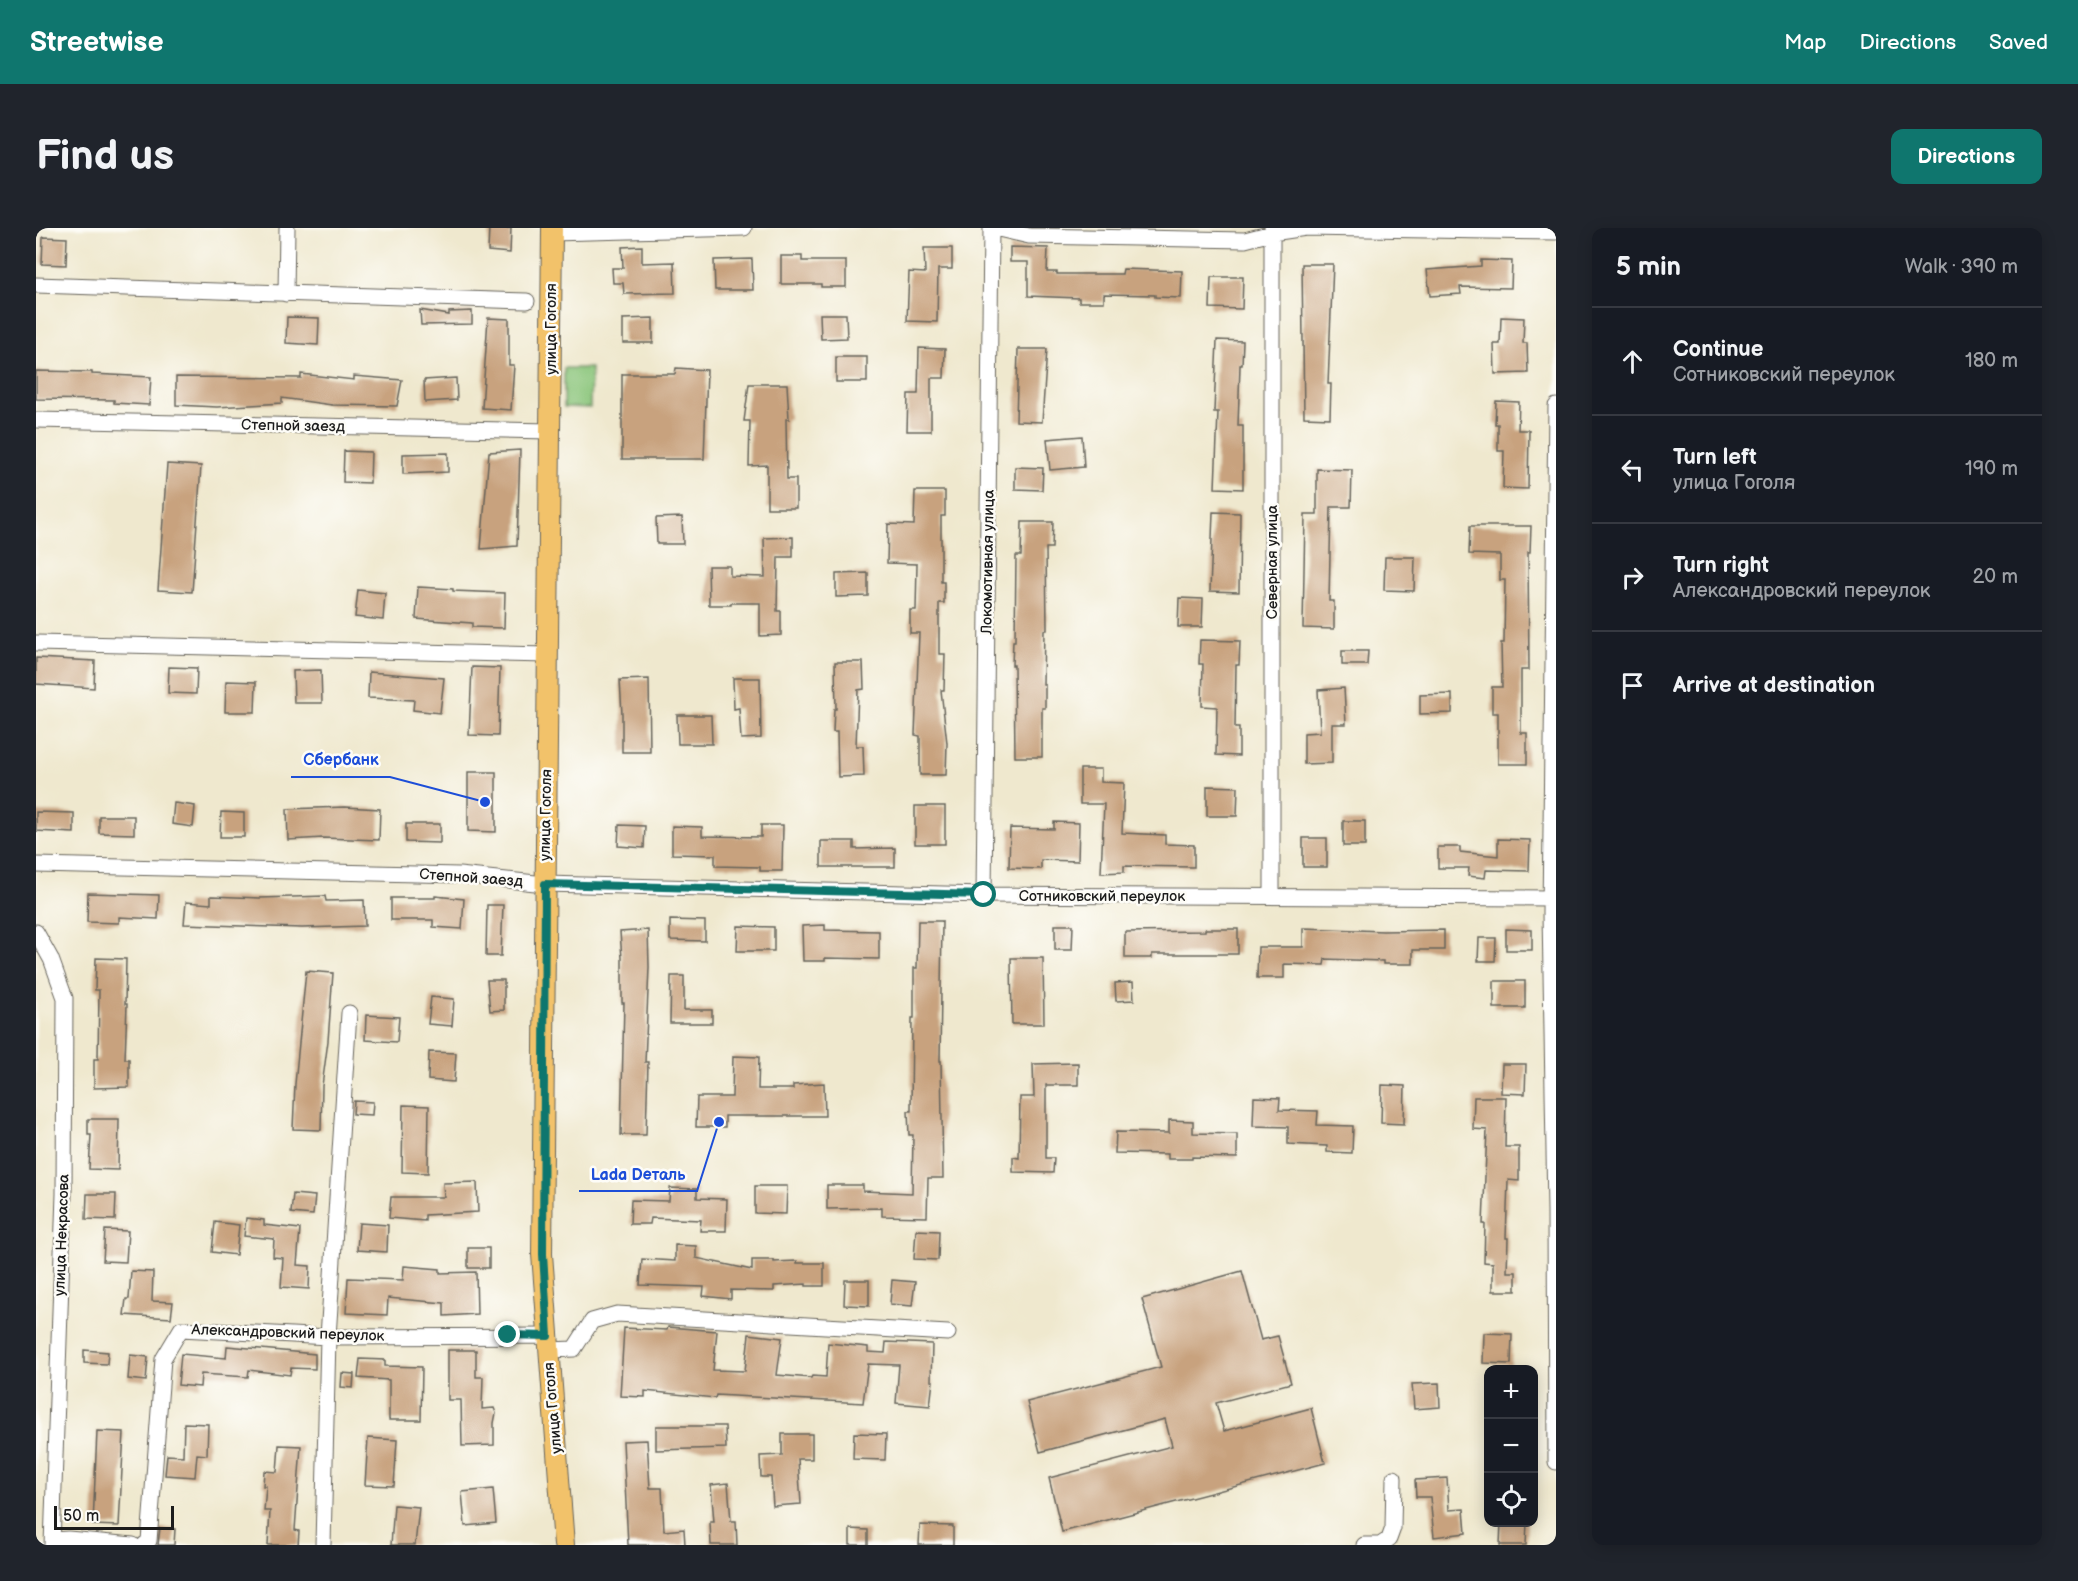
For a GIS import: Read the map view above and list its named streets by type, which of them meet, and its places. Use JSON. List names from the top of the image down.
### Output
{
  "streets": {
    "main road": ["улица Гоголя"],
    "street": [
      "Степной заезд",
      "Локомотивная улица",
      "Северная улица",
      "Сотниковский переулок",
      "улица Некрасова",
      "Александровский переулок"
    ]
  },
  "crossings": [
    ["улица Гоголя", "Степной заезд"],
    ["улица Гоголя", "Сотниковский переулок"],
    ["улица Гоголя", "Александровский переулок"],
    ["Степной заезд", "Сотниковский переулок"],
    ["Локомотивная улица", "Сотниковский переулок"],
    ["Северная улица", "Сотниковский переулок"]
  ],
  "places": ["Сбербанк", "Lada Dеталь"],
  "scale_bar": "50 m",
  "page": {
    "header": "Streetwise",
    "nav": ["Map", "Directions", "Saved"],
    "buttons": "Directions",
    "title": "Find us",
    "heading": ["5 min", "Walk · 390 m"],
    "list": [
      ["Continue", "Сотниковский переулок", "180 m"],
      ["Turn left", "улица Гоголя", "190 m"],
      ["Turn right", "Александровский переулок", "20 m"],
      "Arrive at destination"
    ],
    "map_buttons": ["+", "−"],
    "scale": "50 m"
  }
}
